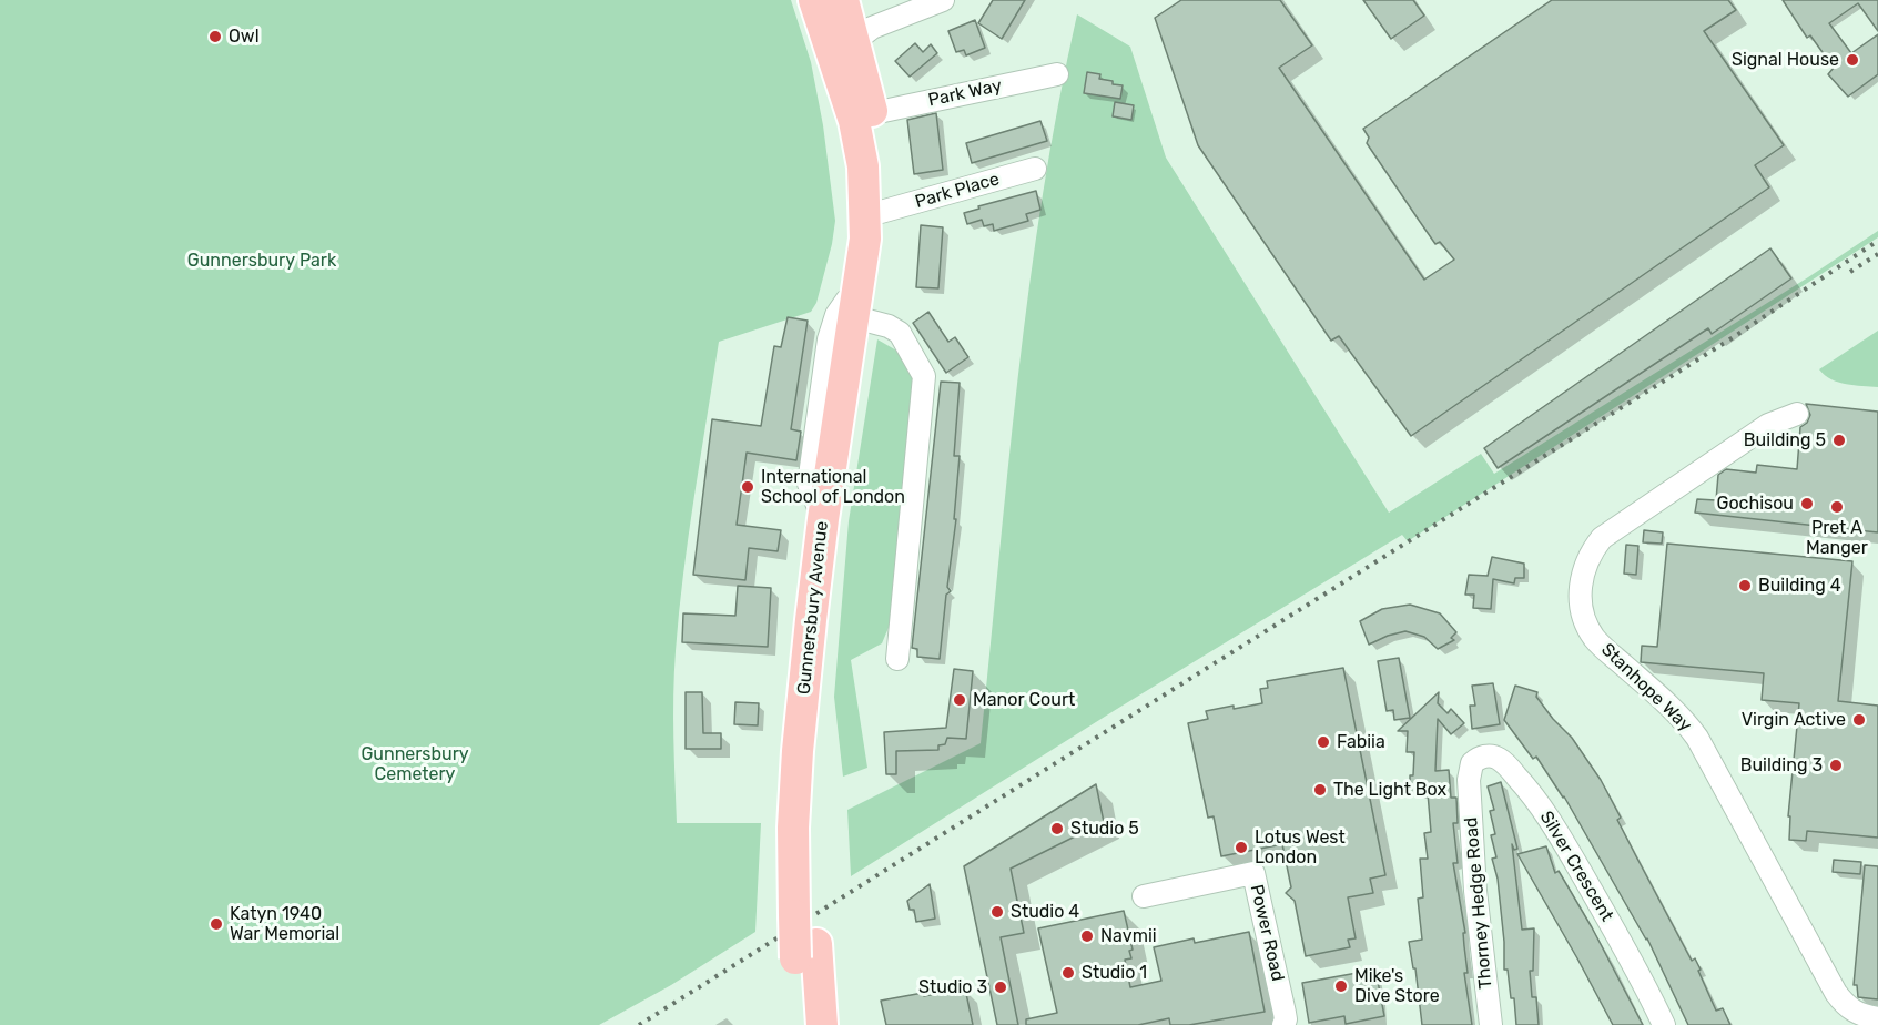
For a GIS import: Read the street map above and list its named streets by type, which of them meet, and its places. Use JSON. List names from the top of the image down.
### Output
{
  "streets": {
    "highway": ["Gunnersbury Avenue"],
    "street": [
      "Park Way",
      "Park Place",
      "Stanhope Way",
      "Silver Crescent",
      "Thorney Hedge Road",
      "Power Road"
    ]
  },
  "crossings": [
    ["Park Way", "Gunnersbury Avenue"],
    ["Park Place", "Gunnersbury Avenue"],
    ["Silver Crescent", "Thorney Hedge Road"]
  ],
  "parks": ["Gunnersbury Park", "Gunnersbury Cemetery"],
  "places": [
    "Owl",
    "Signal House",
    "Building 5",
    "International School of London",
    "Gochisou",
    "Pret A Manger",
    "Building 4",
    "Manor Court",
    "Virgin Active",
    "Fabiia",
    "Building 3",
    "The Light Box",
    "Studio 5",
    "Lotus West London",
    "Studio 4",
    "Katyn 1940 War Memorial",
    "Navmii",
    "Studio 1",
    "Mike's Dive Store",
    "Studio 3"
  ]
}
